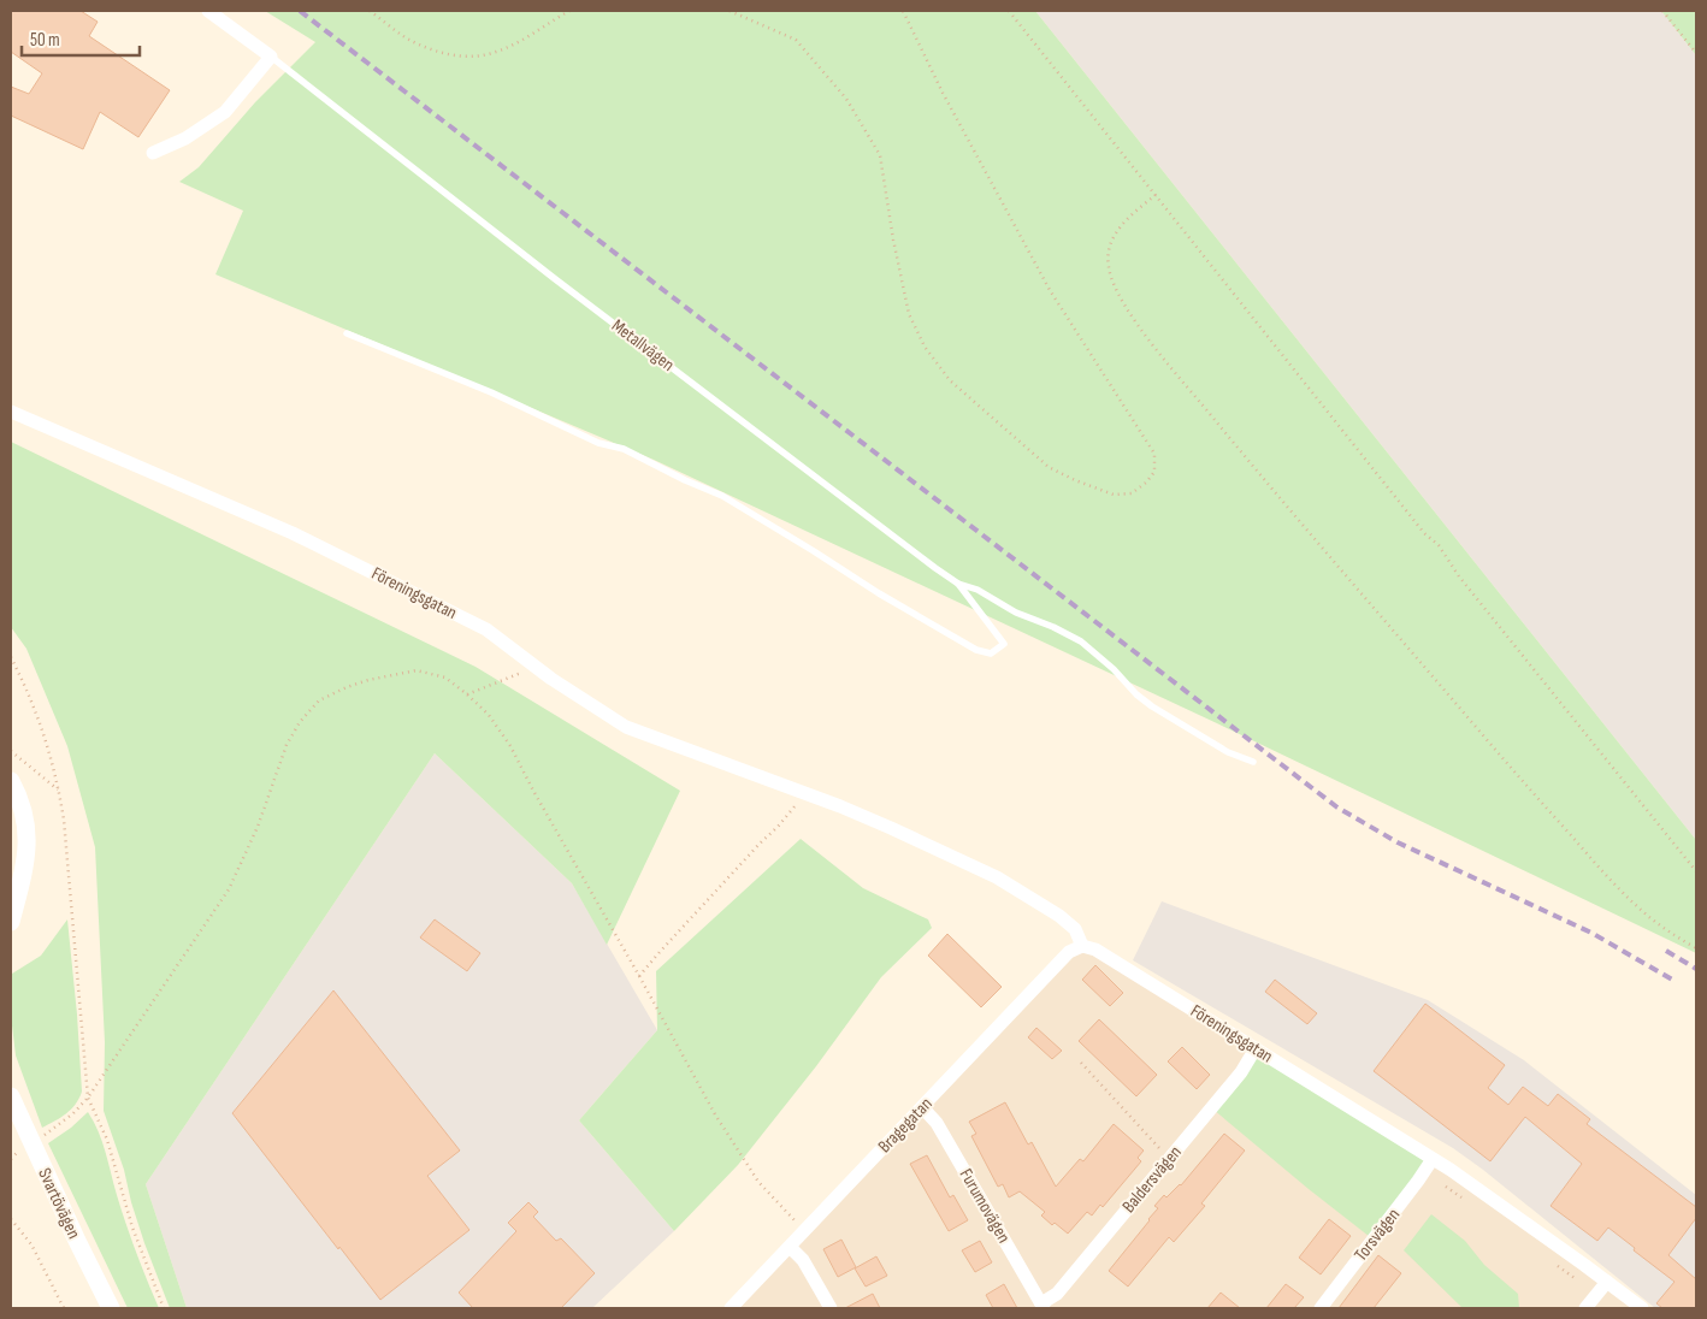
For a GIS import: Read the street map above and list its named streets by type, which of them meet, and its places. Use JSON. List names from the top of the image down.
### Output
{
  "streets": {
    "main road": ["Svartövägen"],
    "street": [
      "Metallvägen",
      "Föreningsgatan",
      "Bragegatan",
      "Baldersvägen",
      "Furumovägen",
      "Torsvägen"
    ]
  },
  "crossings": [
    ["Föreningsgatan", "Bragegatan"],
    ["Föreningsgatan", "Baldersvägen"],
    ["Föreningsgatan", "Torsvägen"],
    ["Bragegatan", "Furumovägen"],
    ["Baldersvägen", "Furumovägen"]
  ],
  "scale_bar": "50 m"
}
